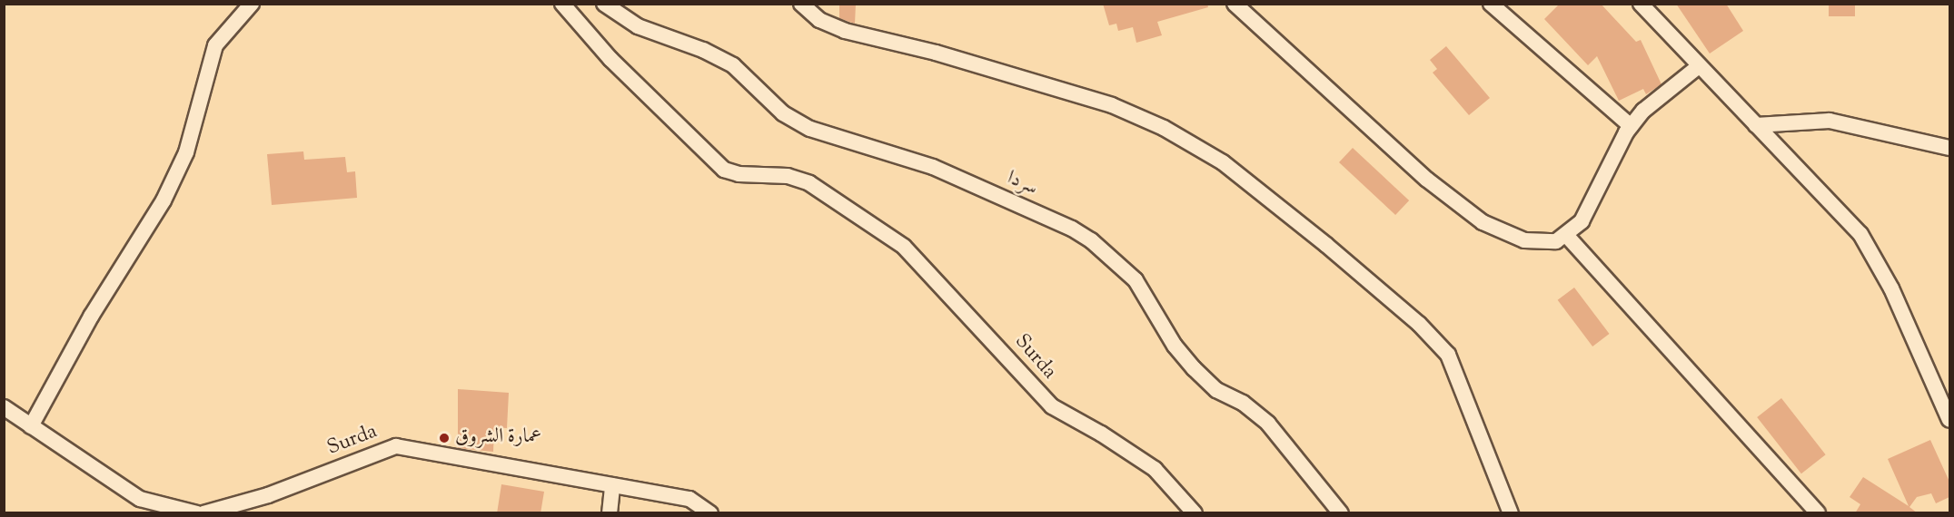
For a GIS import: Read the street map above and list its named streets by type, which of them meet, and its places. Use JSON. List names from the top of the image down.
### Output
{
  "streets": {
    "street": ["سردا", "Surda"]
  },
  "places": ["عمارة الشروق"]
}
